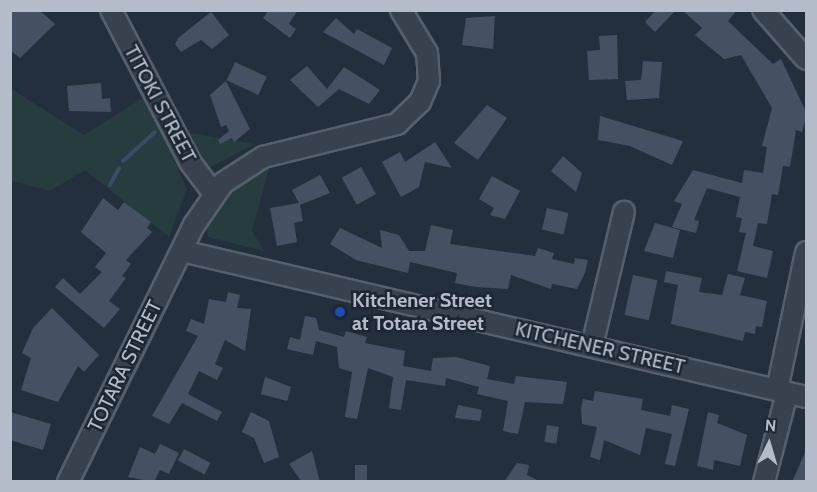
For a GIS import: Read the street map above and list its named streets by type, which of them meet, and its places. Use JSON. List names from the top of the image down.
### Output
{
  "streets": {
    "street": ["TITOKI STREET", "KITCHENER STREET", "TOTARA STREET"]
  },
  "crossings": [
    ["TITOKI STREET", "TOTARA STREET"],
    ["KITCHENER STREET", "TOTARA STREET"]
  ],
  "places": ["Kitchener Street at Totara Street"],
  "north": "top"
}
